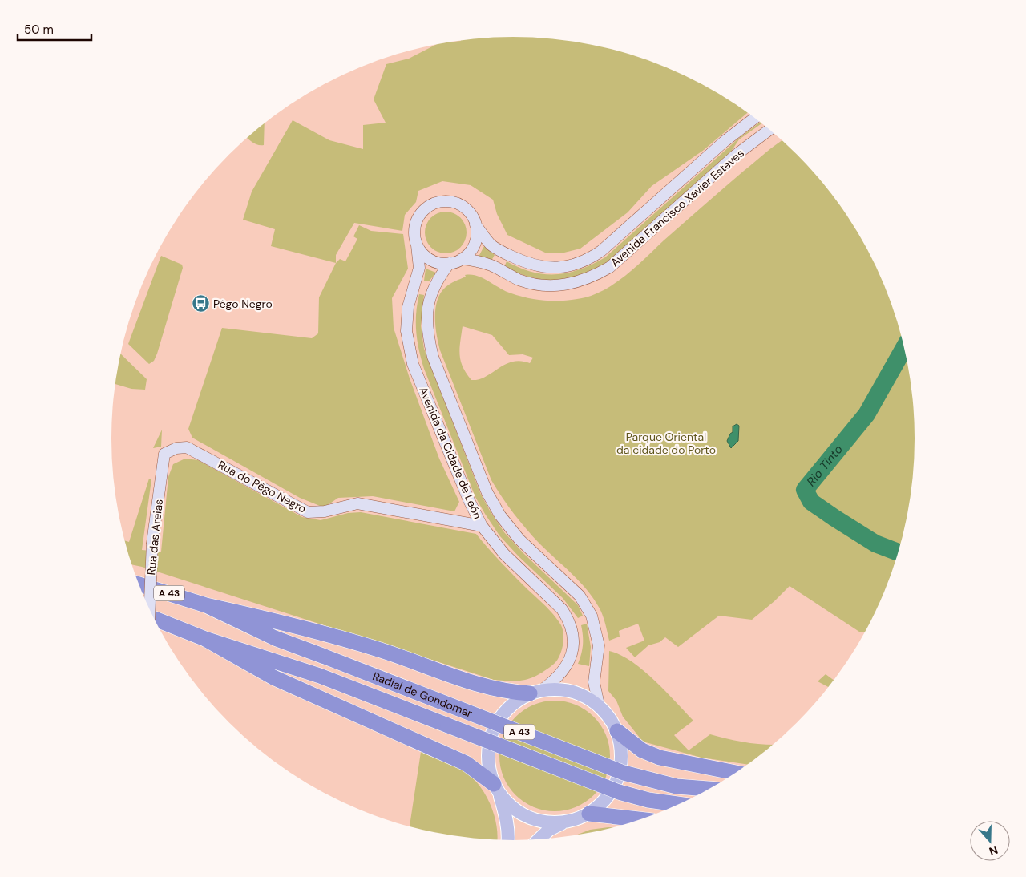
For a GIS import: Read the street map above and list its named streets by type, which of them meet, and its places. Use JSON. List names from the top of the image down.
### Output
{
  "streets": {
    "highway": ["A 43", "Radial de Gondomar"],
    "main road": [
      "Avenida Francisco Xavier Esteves",
      "Avenida da Cidade de León",
      "Rua do Pêgo Negro",
      "Rua das Areias"
    ]
  },
  "crossings": [
    ["Avenida Francisco Xavier Esteves", "Avenida da Cidade de León"],
    ["Avenida da Cidade de León", "Rua do Pêgo Negro"],
    ["Rua do Pêgo Negro", "Rua das Areias"]
  ],
  "water": ["Rio Tinto"],
  "parks": ["Parque Oriental da cidade do Porto"],
  "places": {
    "bus stop": ["Pêgo Negro"]
  },
  "scale_bar": "50 m",
  "north": "bottom"
}
